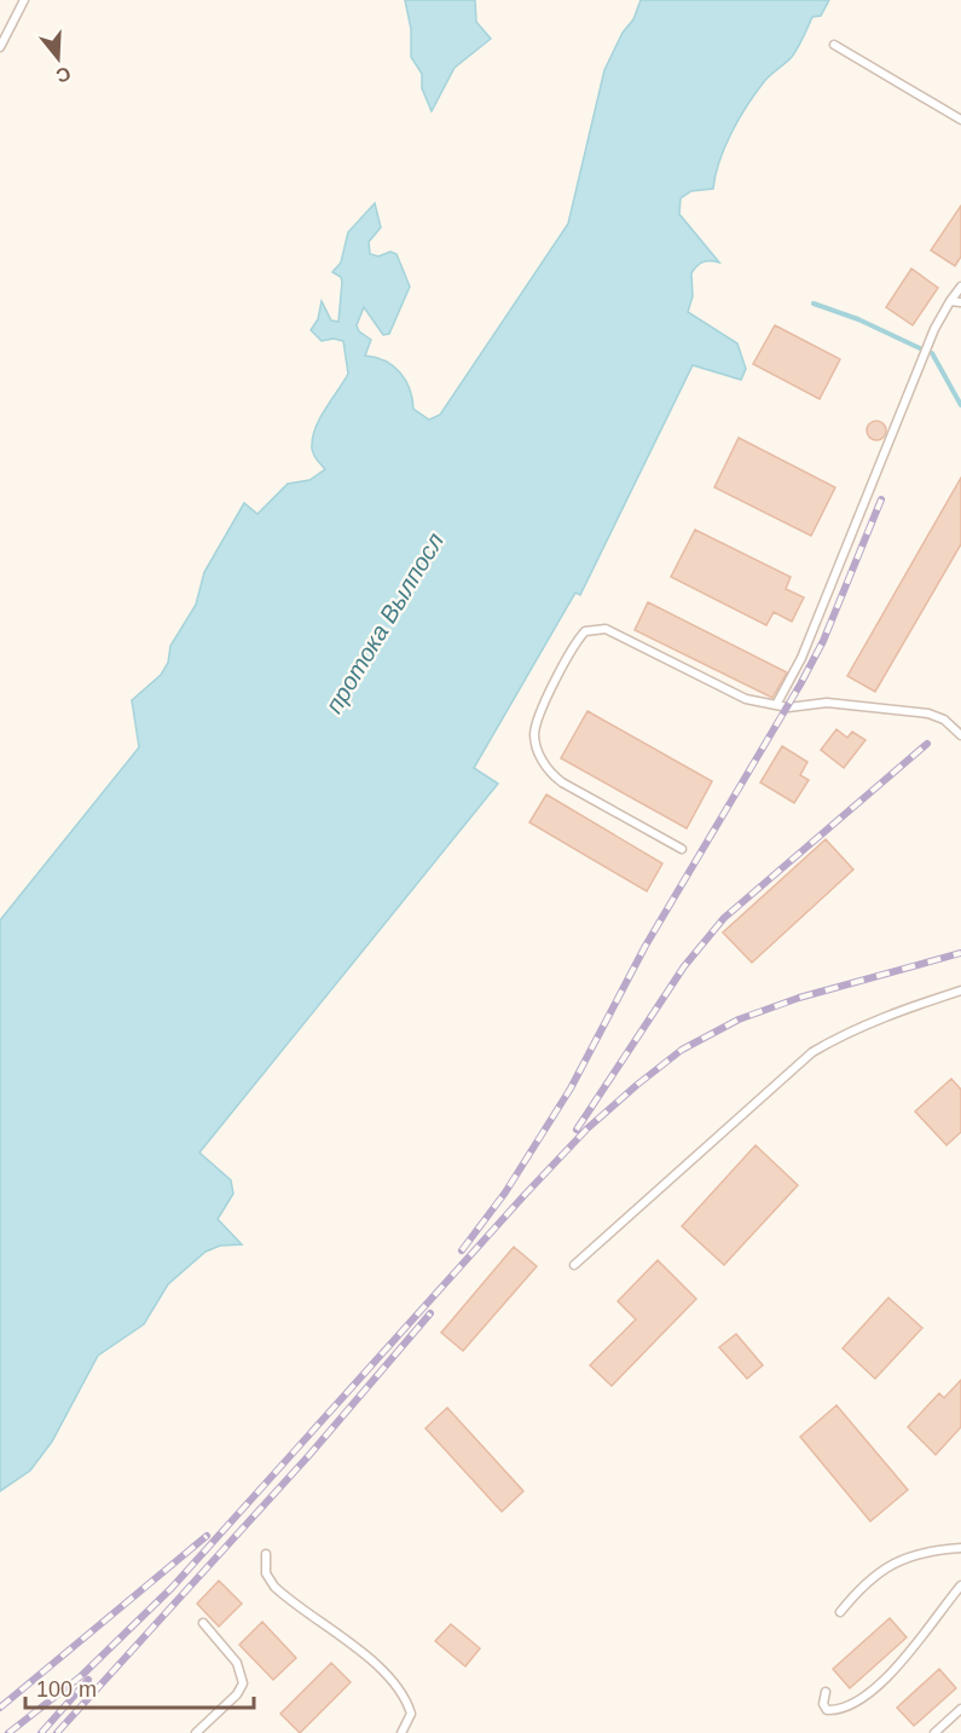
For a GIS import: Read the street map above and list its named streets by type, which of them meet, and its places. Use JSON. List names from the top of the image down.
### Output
{
  "water": ["протока Вылпосл"],
  "scale_bar": "100 m",
  "north": "bottom"
}
